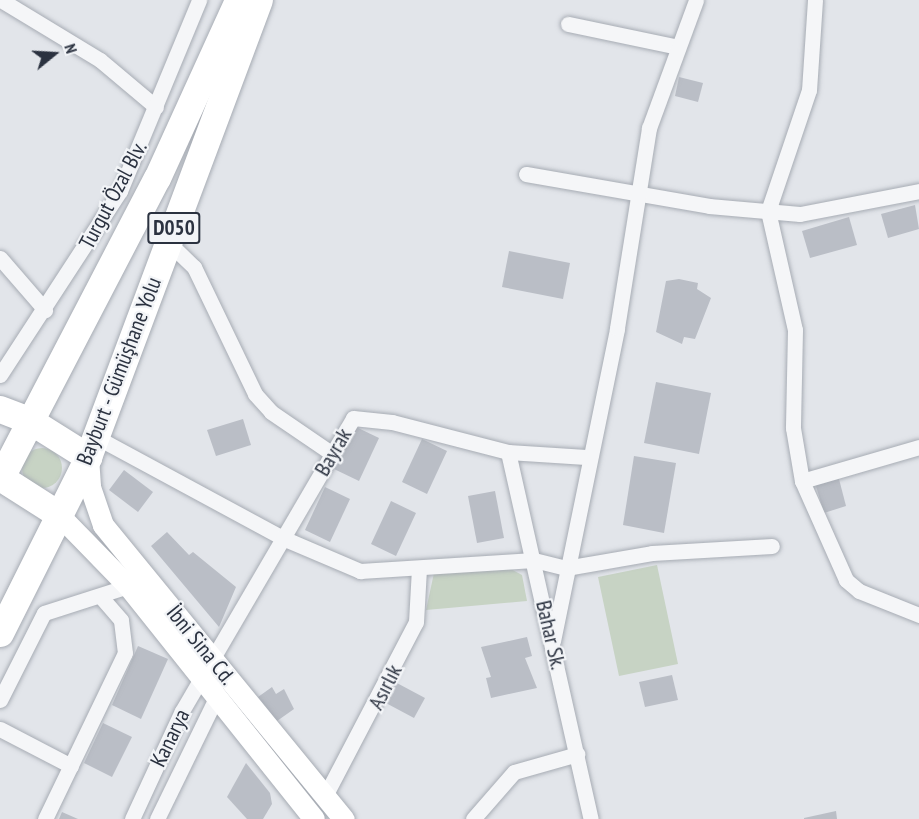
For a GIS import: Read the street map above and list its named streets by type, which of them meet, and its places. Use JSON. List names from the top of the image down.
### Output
{
  "streets": {
    "highway": ["D050", "Bayburt - Gümüşhane Yolu"],
    "main road": ["İbni Sina Cd."],
    "street": [
      "Turgut Özal Blv.",
      "Bayrak",
      "Bahar Sk.",
      "Asırlık",
      "Kanarya"
    ]
  },
  "crossings": [
    ["Bayburt - Gümüşhane Yolu", "İbni Sina Cd."],
    ["Bayrak", "Bahar Sk."],
    ["Bayrak", "İbni Sina Cd."],
    ["Bayrak", "Kanarya"],
    ["İbni Sina Cd.", "Asırlık"],
    ["İbni Sina Cd.", "Kanarya"]
  ],
  "north": "right"
}
